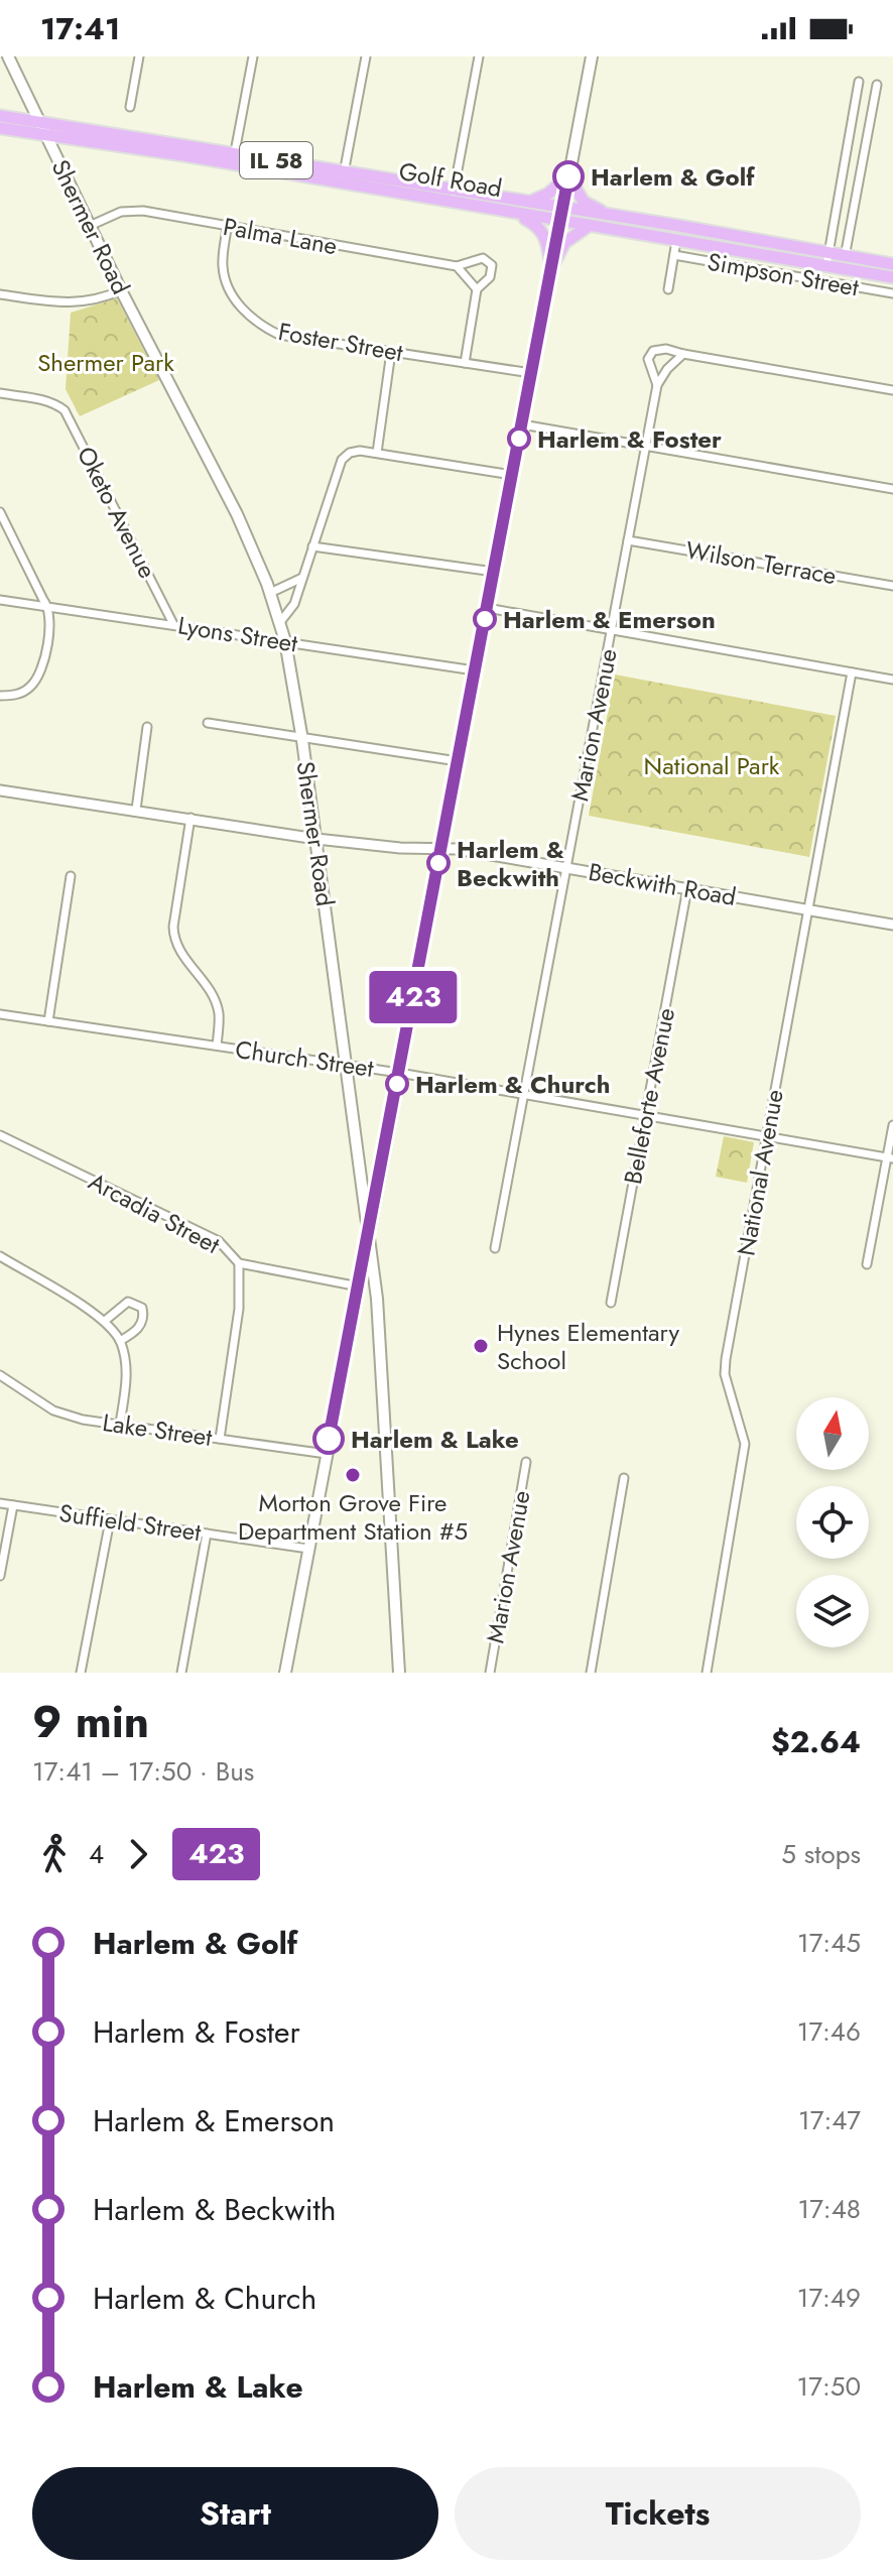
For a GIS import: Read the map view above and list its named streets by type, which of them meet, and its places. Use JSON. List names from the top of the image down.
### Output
{
  "streets": {
    "main road": ["IL 58", "Golf Road", "Shermer Road"],
    "street": [
      "Palma Lane",
      "Simpson Street",
      "Foster Street",
      "Oketo Avenue",
      "Wilson Terrace",
      "Lyons Street",
      "Marion Avenue",
      "Beckwith Road",
      "Church Street",
      "Belleforte Avenue",
      "National Avenue",
      "Arcadia Street",
      "Lake Street",
      "Suffield Street"
    ]
  },
  "crossings": [
    ["Golf Road", "Shermer Road"],
    ["Golf Road", "Simpson Street"],
    ["Shermer Road", "Palma Lane"],
    ["Shermer Road", "Lyons Street"],
    ["Shermer Road", "Beckwith Road"],
    ["Shermer Road", "Church Street"],
    ["Palma Lane", "Foster Street"],
    ["Oketo Avenue", "Lyons Street"],
    ["Wilson Terrace", "Marion Avenue"],
    ["Marion Avenue", "Beckwith Road"],
    ["Marion Avenue", "Church Street"],
    ["Beckwith Road", "Belleforte Avenue"],
    ["Beckwith Road", "National Avenue"],
    ["Church Street", "Belleforte Avenue"],
    ["Church Street", "National Avenue"]
  ],
  "parks": ["Shermer Park", "National Park"],
  "places": [
    "Harlem & Golf",
    "Harlem & Foster",
    "Harlem & Emerson",
    "Harlem & Beckwith",
    "Harlem & Church",
    "Hynes Elementary School",
    "Harlem & Lake",
    "Morton Grove Fire Department Station #5"
  ],
  "lines": ["bus line 423"],
  "north": "top",
  "page": {
    "status": "17:41",
    "on_map": "423",
    "heading": ["9 min", "17:41 – 17:50 · Bus", "$2.64"],
    "legs": ["4", "423", "5 stops"],
    "list": [
      {
        "name": "Harlem & Golf",
        "value": "17:45"
      },
      {
        "name": "Harlem & Foster",
        "value": "17:46"
      },
      {
        "name": "Harlem & Emerson",
        "value": "17:47"
      },
      {
        "name": "Harlem & Beckwith",
        "value": "17:48"
      },
      {
        "name": "Harlem & Church",
        "value": "17:49"
      },
      {
        "name": "Harlem & Lake",
        "value": "17:50"
      }
    ],
    "buttons": ["Start", "Tickets"]
  }
}
